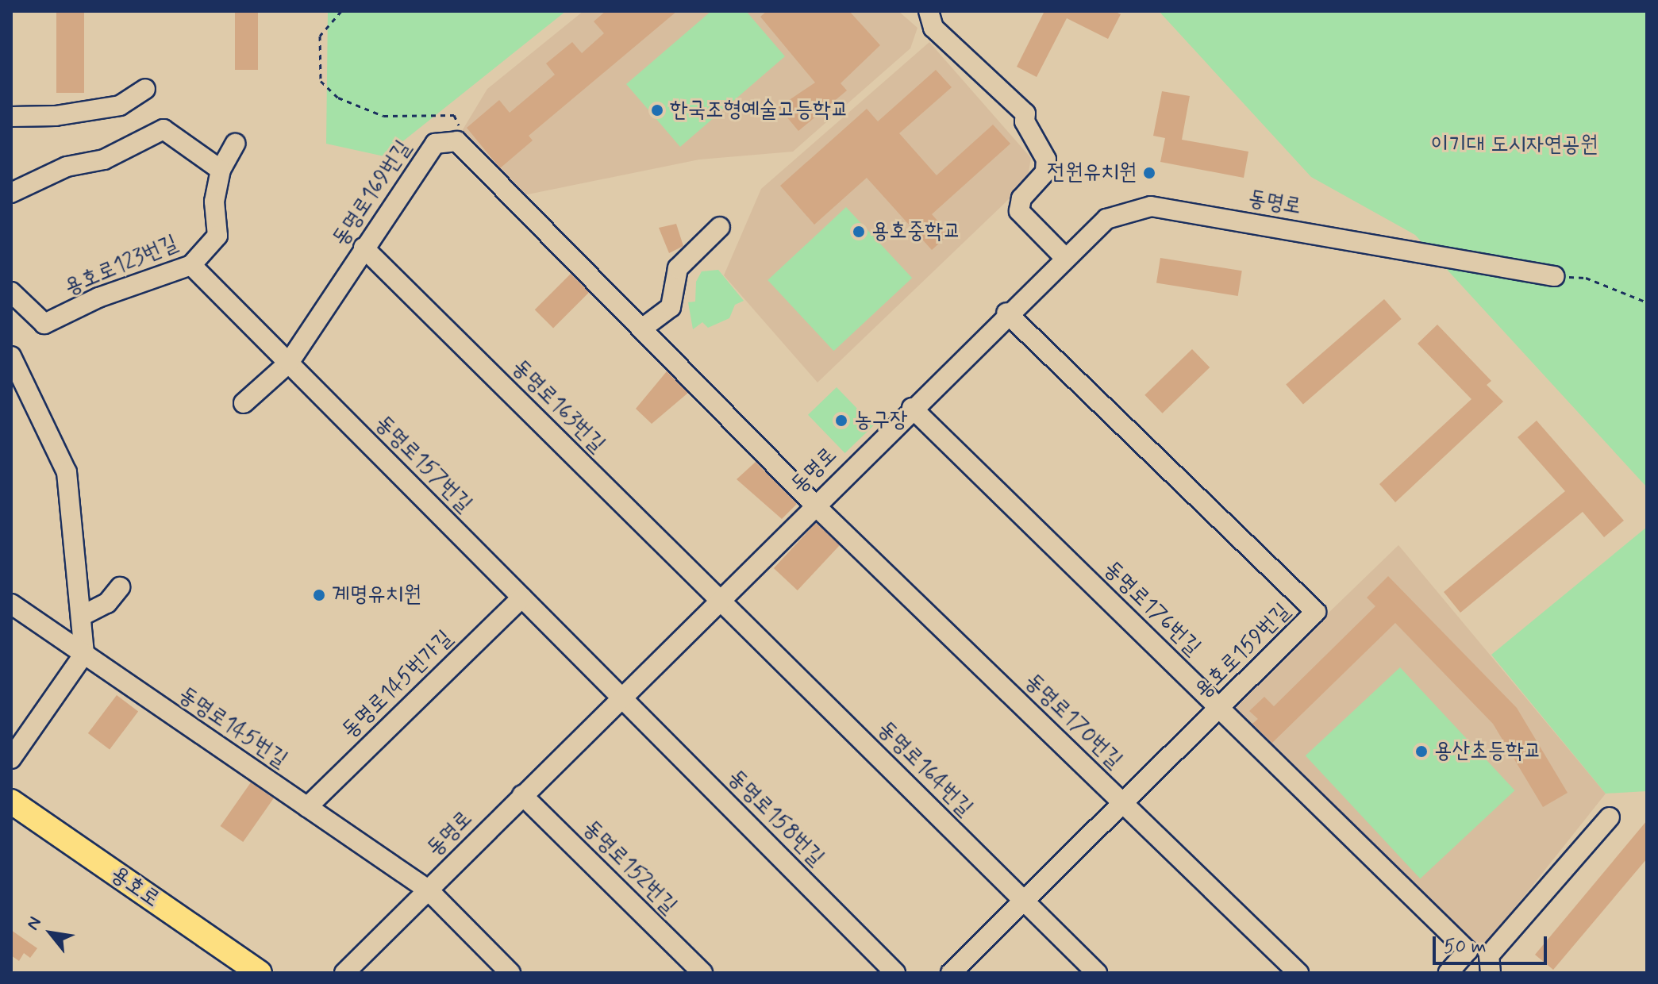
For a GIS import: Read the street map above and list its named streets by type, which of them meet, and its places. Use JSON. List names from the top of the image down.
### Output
{
  "streets": {
    "main road": ["용호로"],
    "street": [
      "동명로169번길",
      "동명로",
      "용호로123번길",
      "동명로163번길",
      "동명로157번길",
      "동명로176번길",
      "용호로159번길",
      "동명로145번가길",
      "동명로170번길",
      "동명로145번길",
      "동명로164번길",
      "동명로158번길",
      "동명로152번길"
    ]
  },
  "crossings": [
    ["동명로169번길", "동명로163번길"],
    ["동명로169번길", "동명로157번길"],
    ["동명로", "동명로163번길"],
    ["동명로", "동명로157번길"],
    ["동명로", "동명로176번길"],
    ["동명로", "용호로159번길"],
    ["동명로", "동명로170번길"],
    ["동명로", "동명로145번길"],
    ["동명로", "동명로164번길"],
    ["동명로", "동명로158번길"],
    ["동명로", "동명로152번길"],
    ["용호로123번길", "동명로157번길"],
    ["동명로163번길", "동명로164번길"],
    ["동명로157번길", "동명로145번가길"],
    ["동명로157번길", "동명로158번길"],
    ["동명로176번길", "용호로159번길"],
    ["용호로159번길", "동명로170번길"],
    ["용호로159번길", "동명로164번길"],
    ["동명로145번가길", "동명로145번길"]
  ],
  "parks": ["이기대 도시자연공원"],
  "places": [
    "한국조형예술고등학교",
    "전원유치원",
    "용호중학교",
    "농구장",
    "계명유치원",
    "용산초등학교"
  ],
  "scale_bar": "50 m",
  "north": "top left"
}
